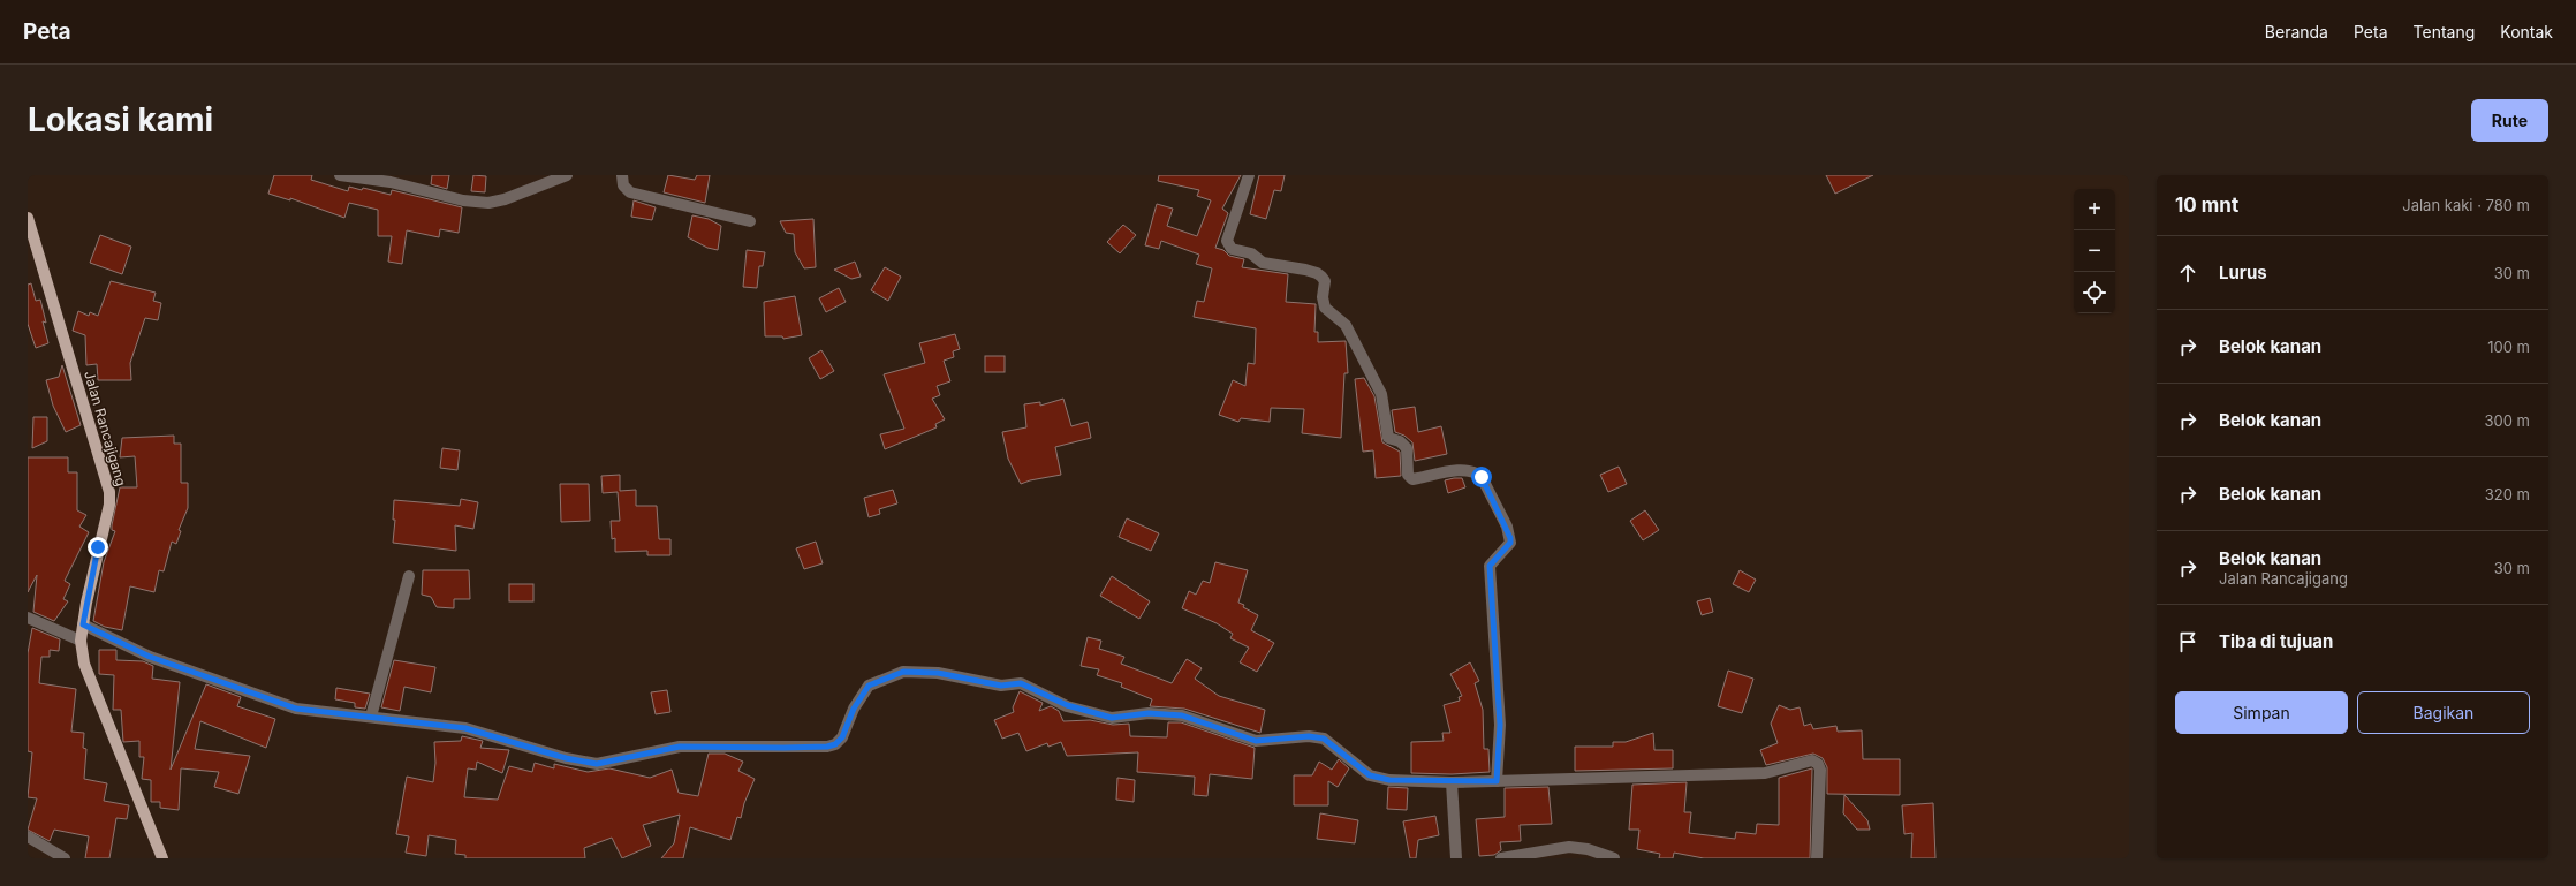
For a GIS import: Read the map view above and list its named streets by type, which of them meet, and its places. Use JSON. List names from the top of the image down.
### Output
{
  "streets": {
    "main road": ["Jalan Rancajigang"]
  },
  "page": {
    "header": "Peta",
    "nav": [
      "Beranda",
      "Peta",
      "Tentang",
      "Kontak"
    ],
    "buttons": [
      "Rute",
      ["Simpan", "Bagikan"]
    ],
    "title": "Lokasi kami",
    "heading": ["10 mnt", "Jalan kaki · 780 m"],
    "map_buttons": ["+", "−"],
    "list": [
      ["Lurus", "30 m"],
      ["Belok kanan", "100 m"],
      ["Belok kanan", "300 m"],
      ["Belok kanan", "320 m"],
      ["Belok kanan", "Jalan Rancajigang", "30 m"],
      "Tiba di tujuan"
    ]
  }
}
